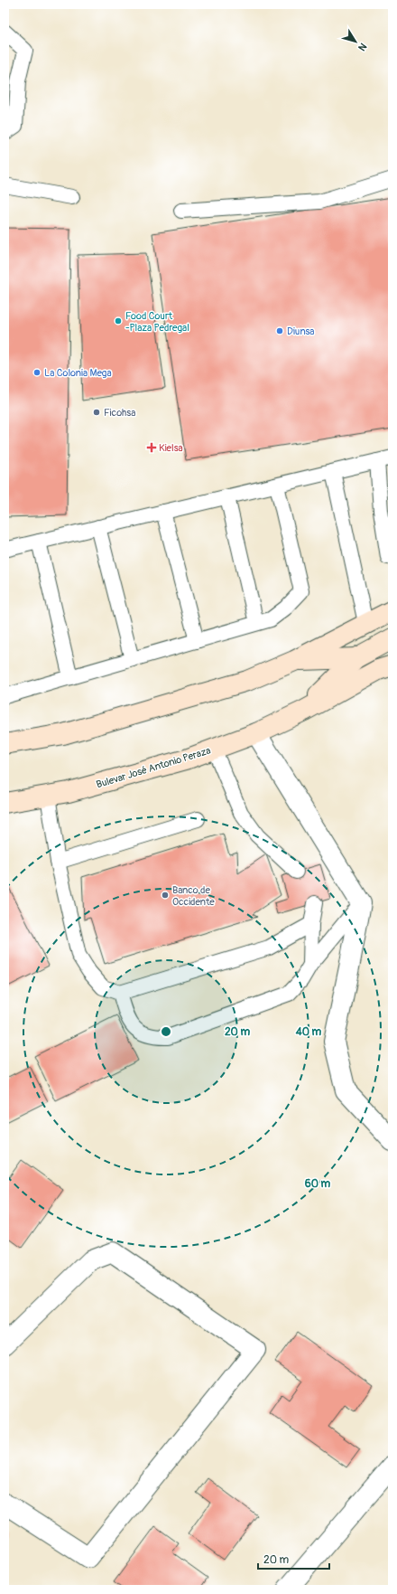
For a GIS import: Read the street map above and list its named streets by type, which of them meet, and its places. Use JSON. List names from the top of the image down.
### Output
{
  "streets": {
    "main road": ["Bulevar José Antonio Peraza"]
  },
  "places": {
    "other": [
      "Food Court -Plaza Pedregal",
      "Diunsa",
      "La Colonia Mega",
      "Ficohsa",
      "Banco de Occidente"
    ],
    "health": ["Kielsa"]
  },
  "scale_bar": "20 m",
  "north": "bottom right",
  "rings": ["20 m", "40 m", "60 m"]
}
